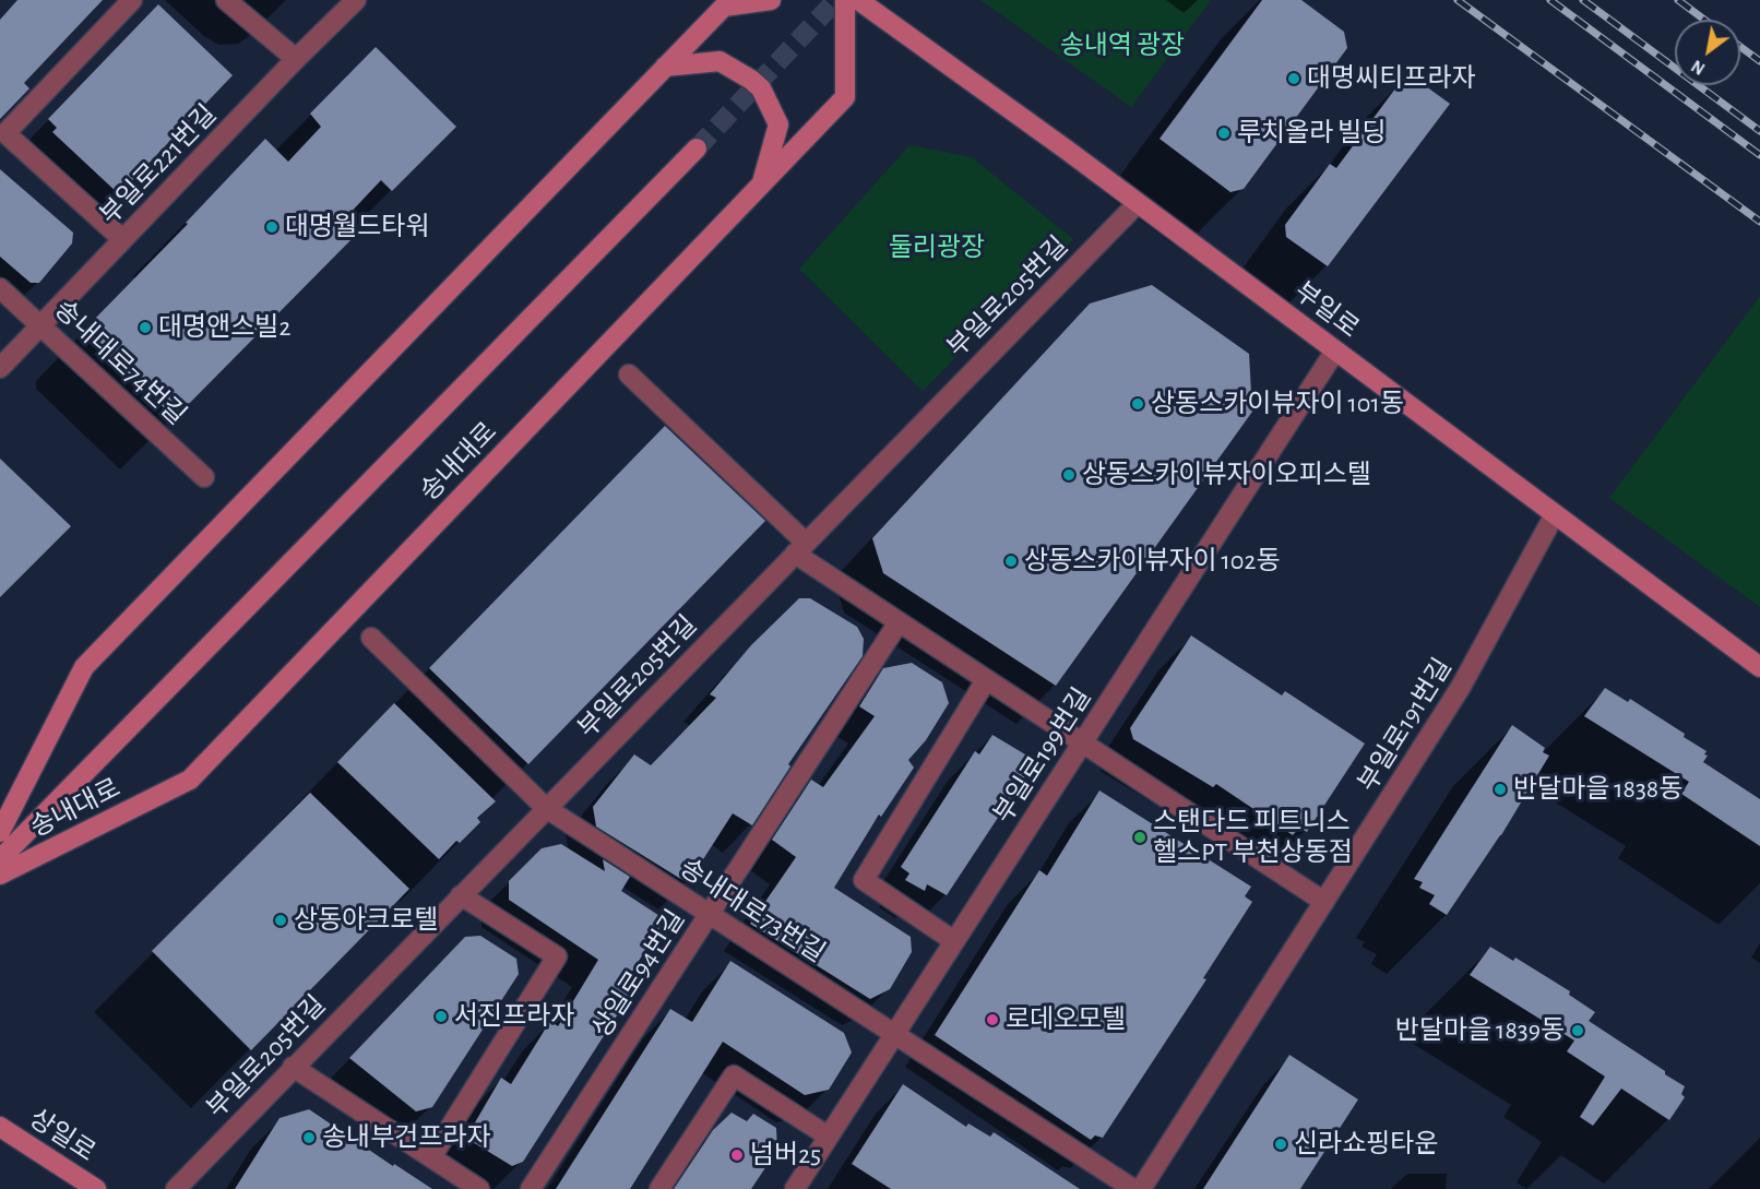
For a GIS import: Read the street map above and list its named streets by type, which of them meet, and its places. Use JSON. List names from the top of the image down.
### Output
{
  "streets": {
    "street": [
      "부일로221번길",
      "부일로205번길",
      "부일로",
      "송내대로74번길",
      "송내대로",
      "부일로191번길",
      "부일로199번길",
      "송내대로73번길",
      "상일로94번길",
      "상일로"
    ]
  },
  "crossings": [
    ["부일로221번길", "송내대로74번길"],
    ["부일로205번길", "부일로"],
    ["부일로205번길", "송내대로73번길"],
    ["부일로", "부일로191번길"],
    ["부일로", "부일로199번길"],
    ["부일로199번길", "송내대로73번길"],
    ["송내대로73번길", "상일로94번길"]
  ],
  "parks": ["송내역 광장", "둘리광장"],
  "places": [
    "대명씨티프라자",
    "루치올라 빌딩",
    "대명월드타워",
    "대명앤스빌2",
    "상동스카이뷰자이 101동",
    "상동스카이뷰자이오피스텔",
    "상동스카이뷰자이 102동",
    "반달마을 1838동",
    "스탠다드 피트니스 헬스PT 부천상동점",
    "상동아크로텔",
    "서진프라자",
    "로데오모텔",
    "반달마을 1839동",
    "송내부건프라자",
    "신라쇼핑타운",
    "넘버25"
  ],
  "north": "bottom left"
}
